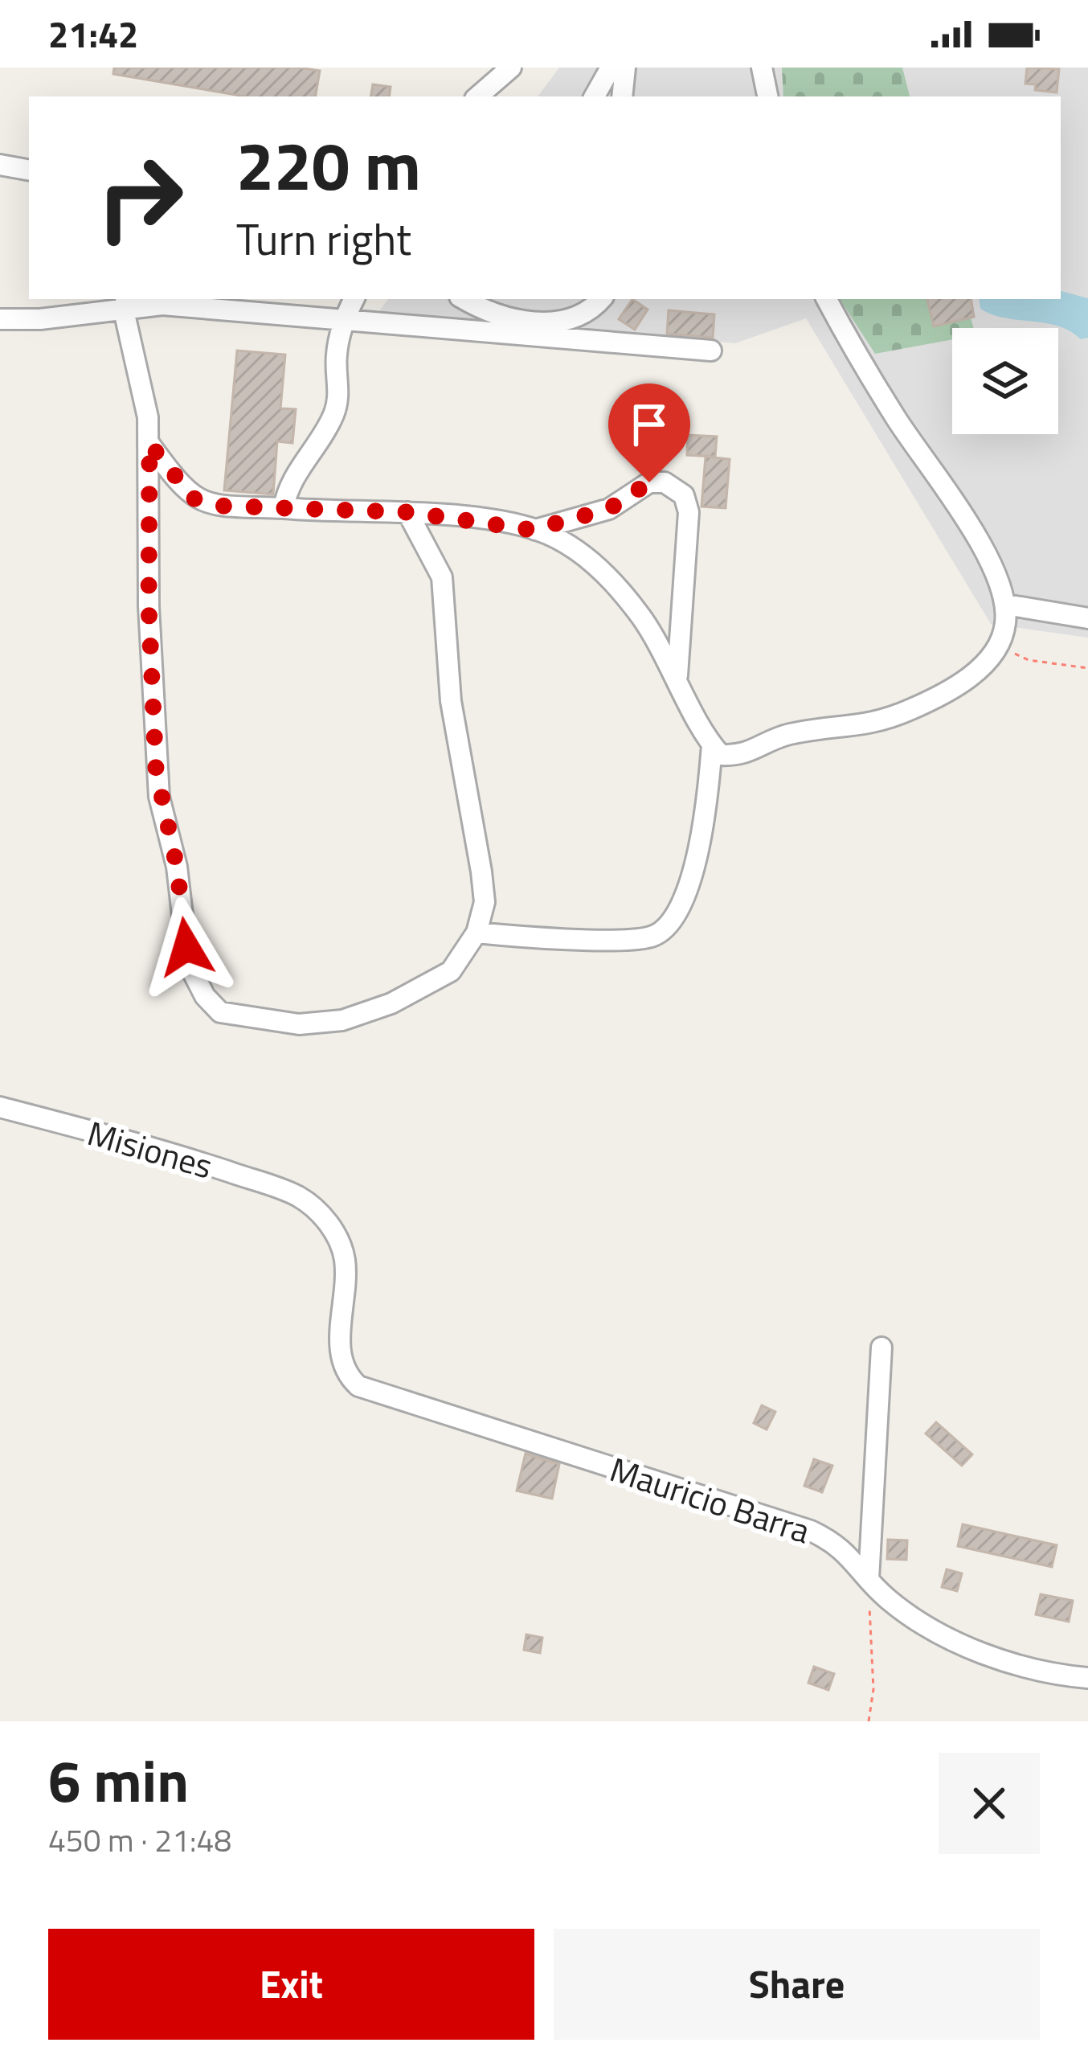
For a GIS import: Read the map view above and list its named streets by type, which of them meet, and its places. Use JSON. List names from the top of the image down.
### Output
{
  "streets": {
    "street": ["Misiones", "Mauricio Barra"]
  },
  "crossings": [
    ["Misiones", "Mauricio Barra"]
  ],
  "page": {
    "status": "21:42",
    "turn": ["220 m", "Turn right"],
    "heading": ["6 min", "450 m · 21:48"],
    "buttons": ["Exit", "Share"]
  }
}
